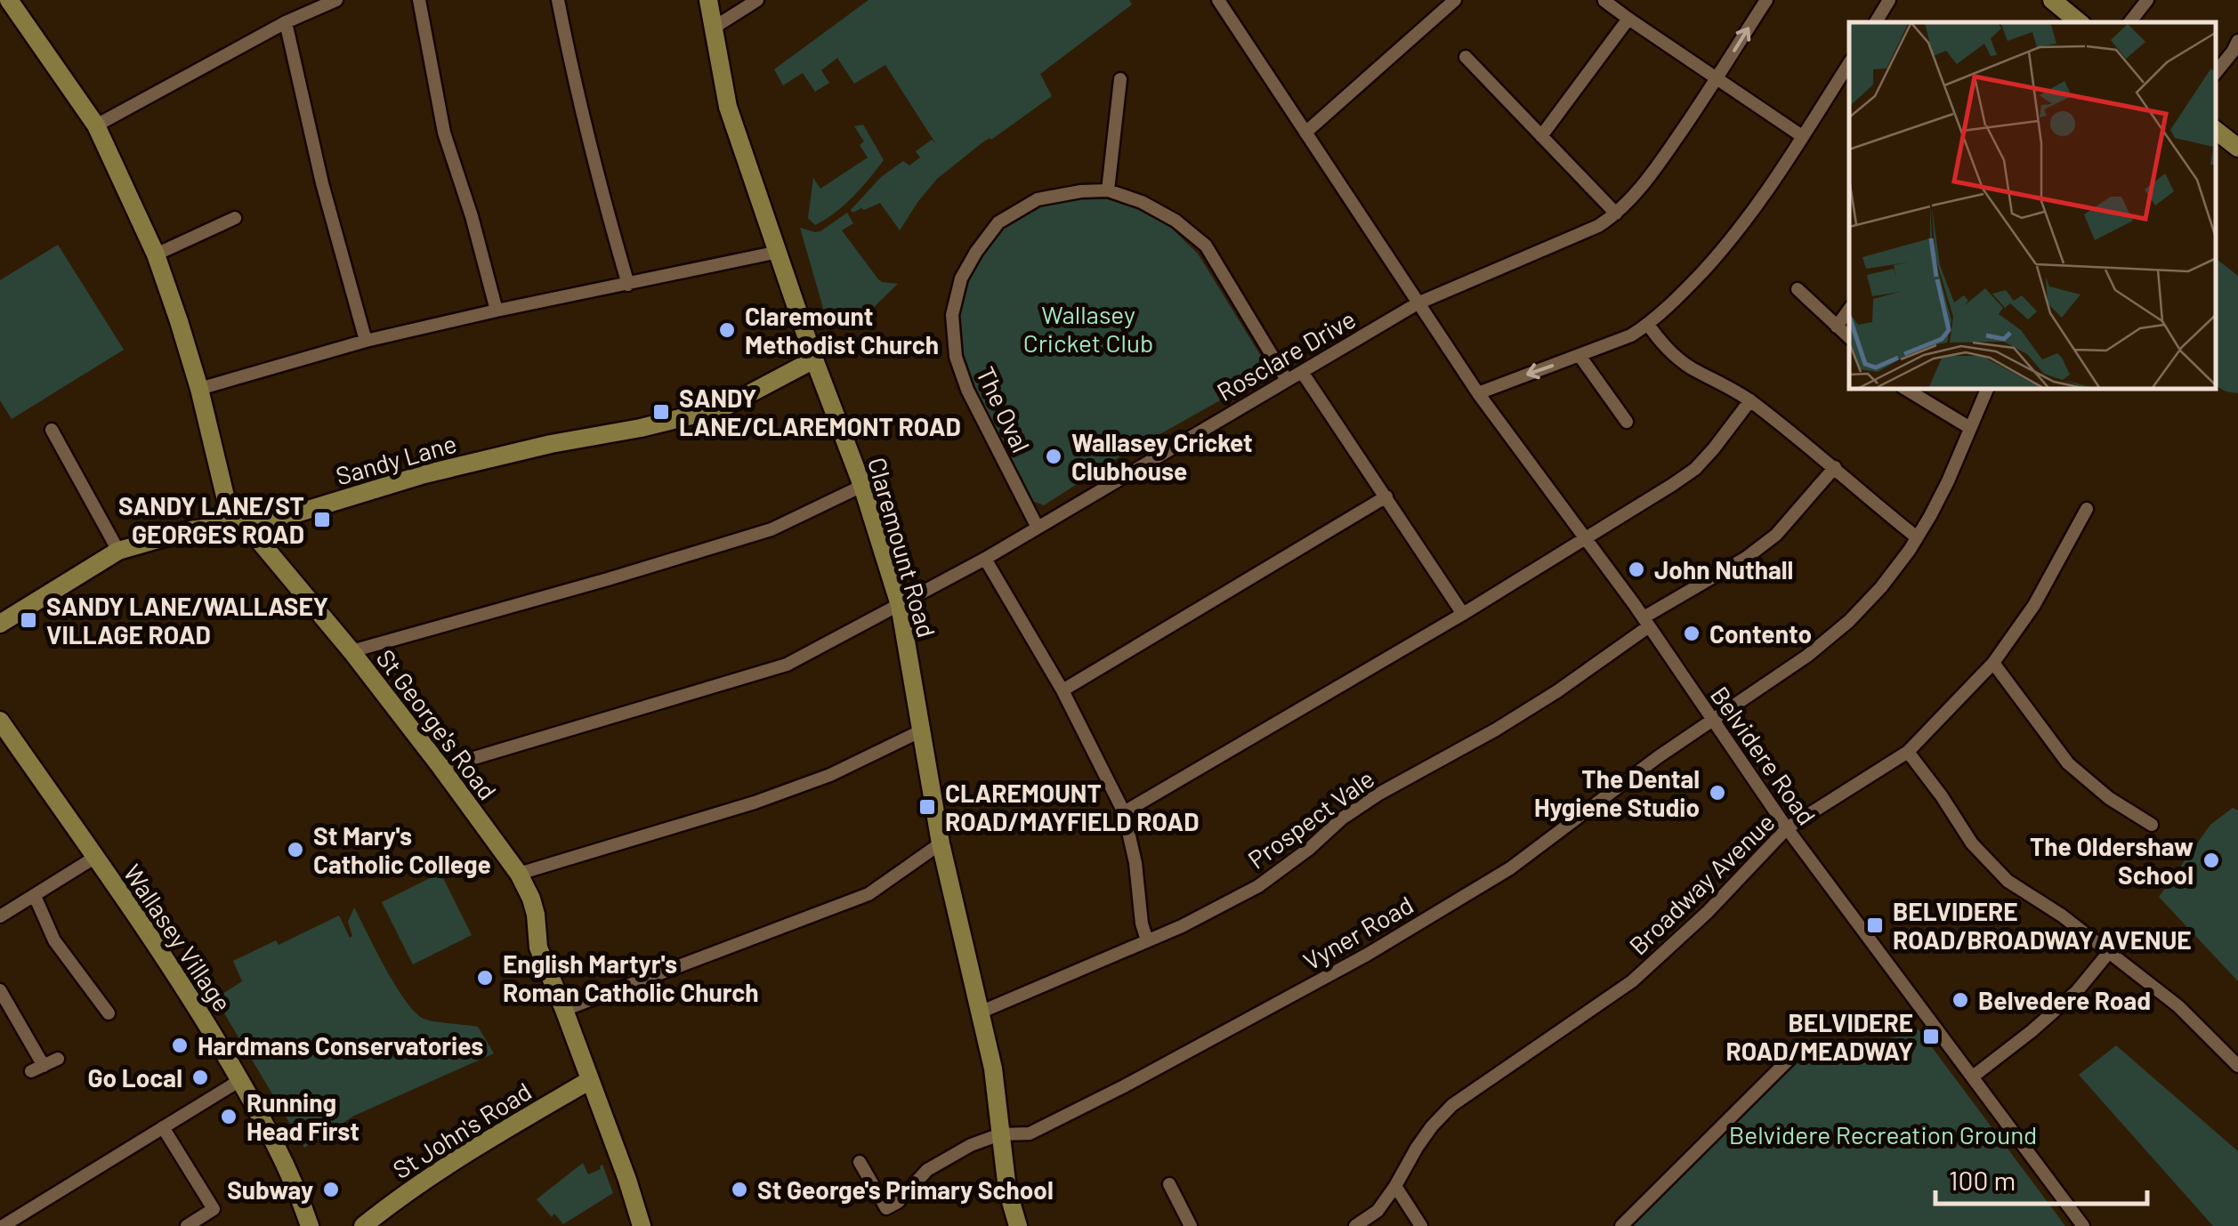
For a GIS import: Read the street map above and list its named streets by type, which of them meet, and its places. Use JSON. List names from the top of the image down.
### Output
{
  "streets": {
    "street": [
      "Rosclare Drive",
      "The Oval",
      "Sandy Lane",
      "Claremount Road",
      "St George's Road",
      "Belvidere Road",
      "Prospect Vale",
      "Broadway Avenue",
      "Vyner Road",
      "Wallasey Village",
      "St John's Road"
    ]
  },
  "crossings": [
    ["Rosclare Drive", "The Oval"],
    ["Rosclare Drive", "Claremount Road"],
    ["Rosclare Drive", "St George's Road"],
    ["Rosclare Drive", "Belvidere Road"],
    ["Sandy Lane", "Claremount Road"],
    ["Sandy Lane", "St George's Road"],
    ["Claremount Road", "Prospect Vale"],
    ["Claremount Road", "Vyner Road"],
    ["St George's Road", "St John's Road"],
    ["Belvidere Road", "Prospect Vale"],
    ["Belvidere Road", "Broadway Avenue"],
    ["Belvidere Road", "Vyner Road"]
  ],
  "parks": ["Wallasey Cricket Club", "Belvidere Recreation Ground"],
  "places": {
    "other": [
      "Claremount Methodist Church",
      "Wallasey Cricket Clubhouse",
      "John Nuthall",
      "Contento",
      "The Dental Hygiene Studio",
      "St Mary's Catholic College",
      "The Oldershaw School",
      "English Martyr's Roman Catholic Church",
      "Belvedere Road",
      "Hardmans Conservatories",
      "Go Local",
      "Running Head First",
      "Subway",
      "St George's Primary School"
    ],
    "transit": [
      "SANDY LANE/CLAREMONT ROAD",
      "SANDY LANE/ST GEORGES ROAD",
      "SANDY LANE/WALLASEY VILLAGE ROAD",
      "CLAREMOUNT ROAD/MAYFIELD ROAD",
      "BELVIDERE ROAD/BROADWAY AVENUE",
      "BELVIDERE ROAD/MEADWAY"
    ]
  },
  "scale_bar": "100 m"
}
